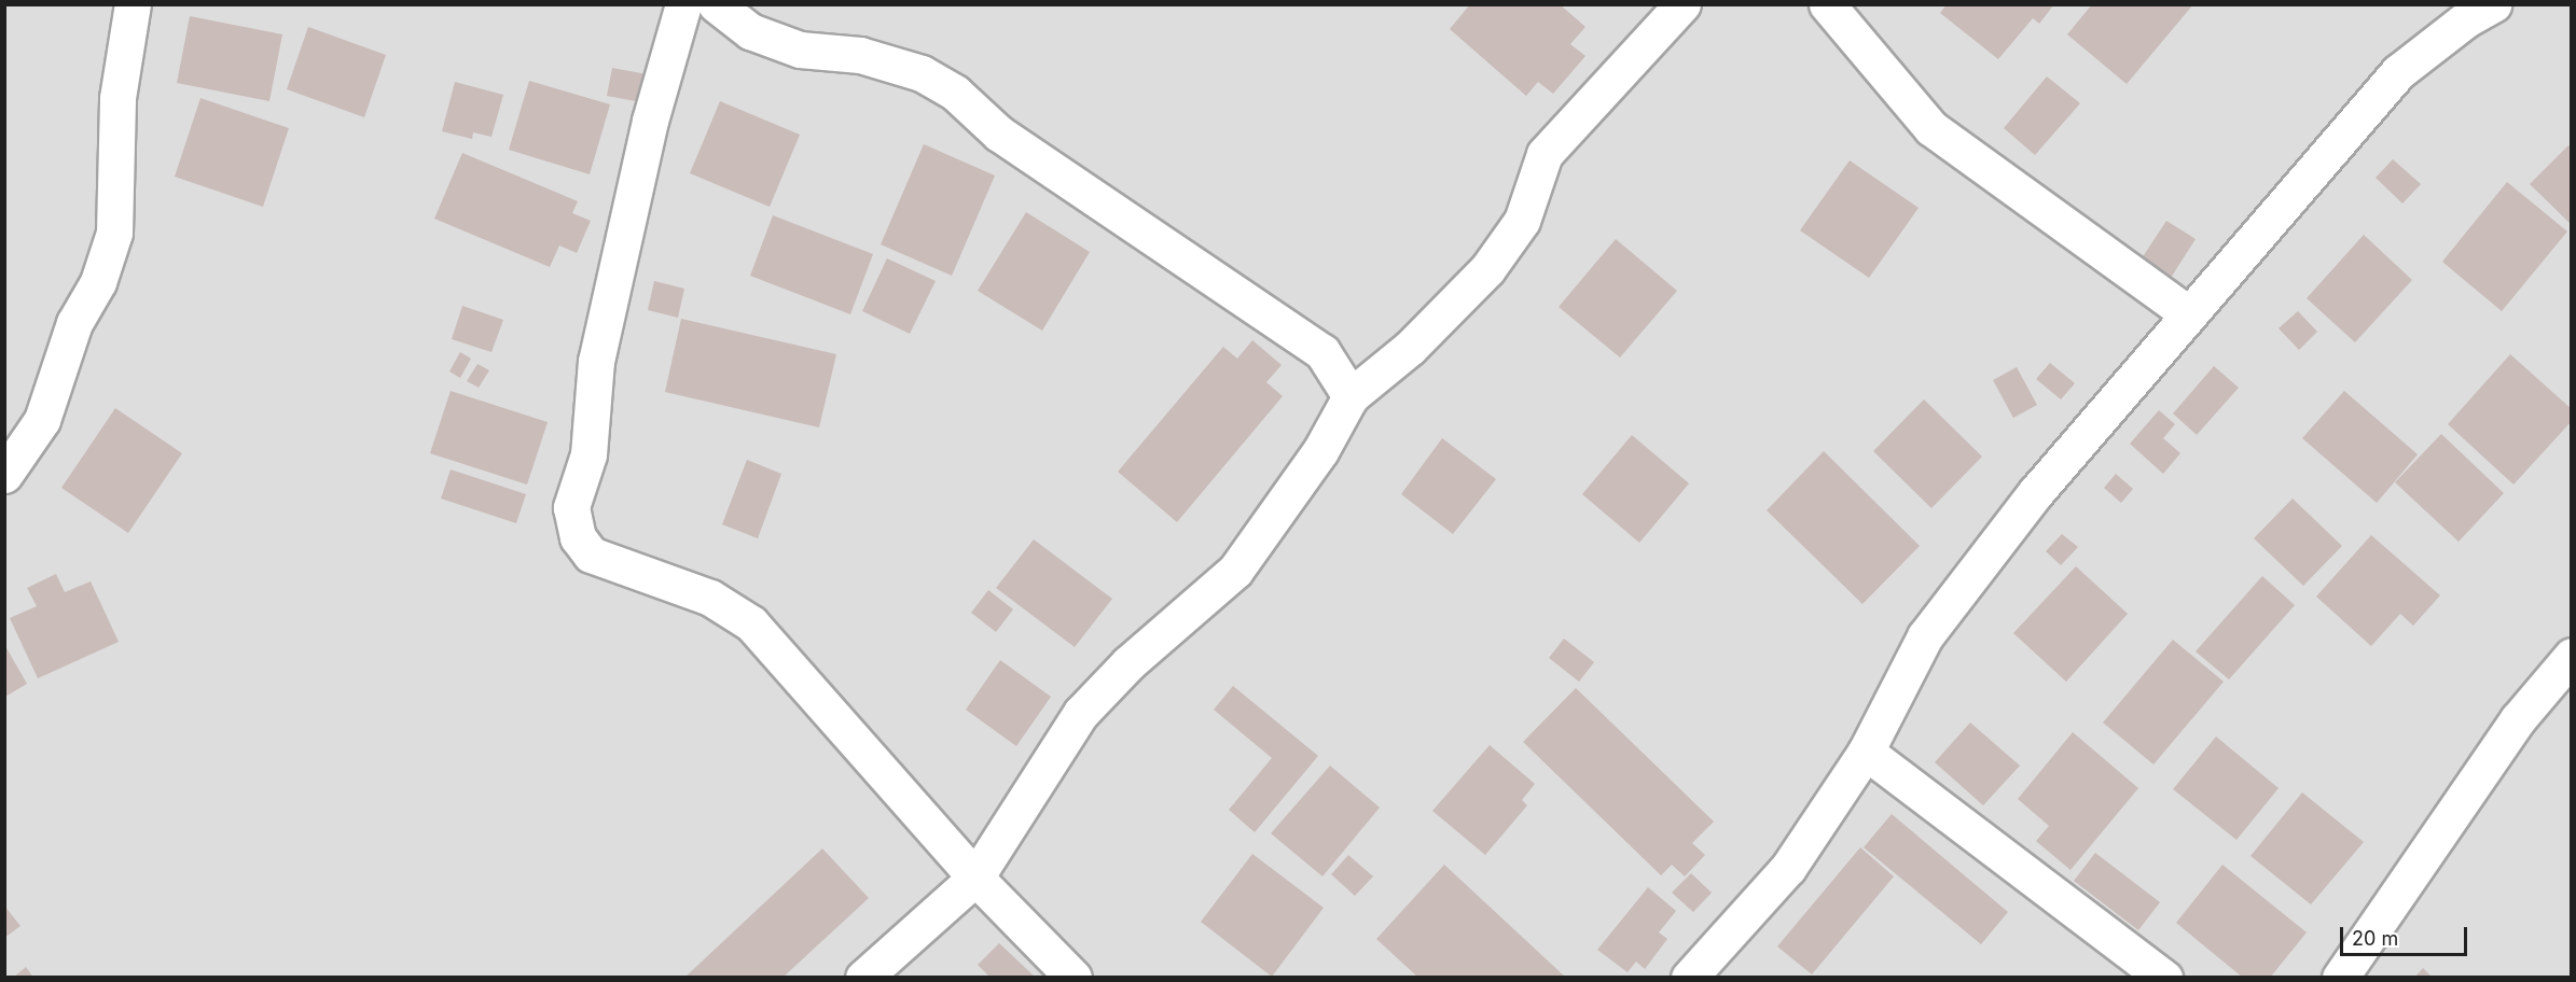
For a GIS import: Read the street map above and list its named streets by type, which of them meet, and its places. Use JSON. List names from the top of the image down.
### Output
{
  "scale_bar": "20 m"
}
